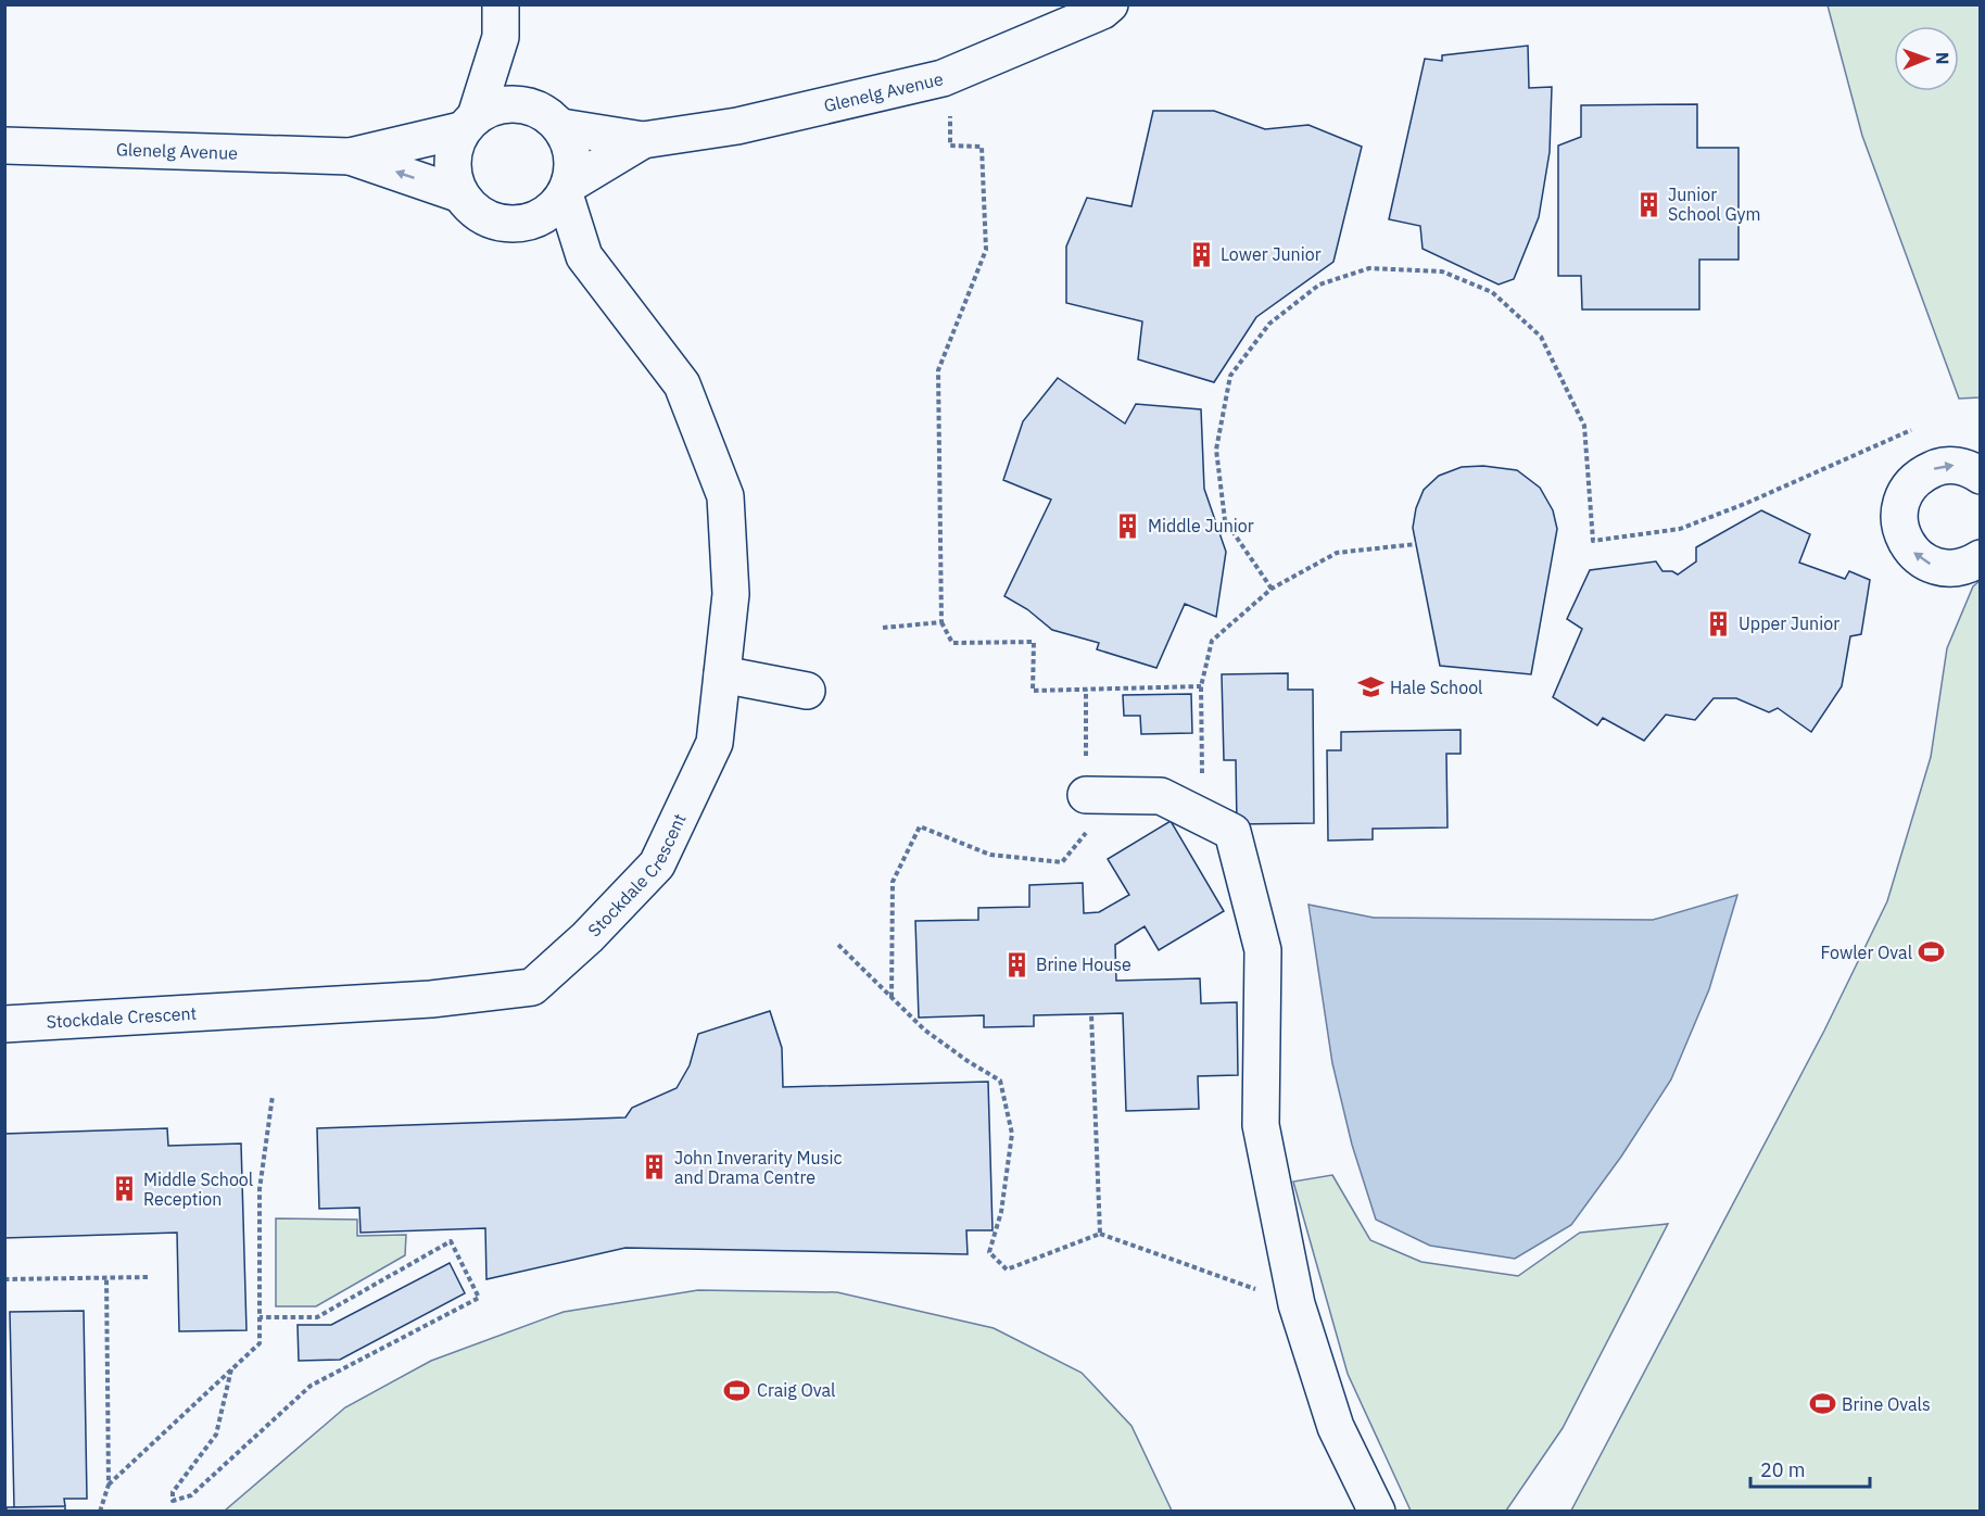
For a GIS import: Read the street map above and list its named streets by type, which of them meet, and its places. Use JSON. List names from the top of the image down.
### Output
{
  "streets": {
    "street": ["Glenelg Avenue", "Stockdale Crescent"]
  },
  "crossings": [
    ["Glenelg Avenue", "Stockdale Crescent"]
  ],
  "places": {
    "building": [
      "Junior School Gym",
      "Lower Junior",
      "Middle Junior",
      "Upper Junior",
      "Brine House",
      "John Inverarity Music and Drama Centre",
      "Middle School Reception"
    ],
    "school or university": ["Hale School"],
    "sports": ["Fowler Oval", "Craig Oval", "Brine Ovals"]
  },
  "scale_bar": "20 m",
  "north": "right"
}
